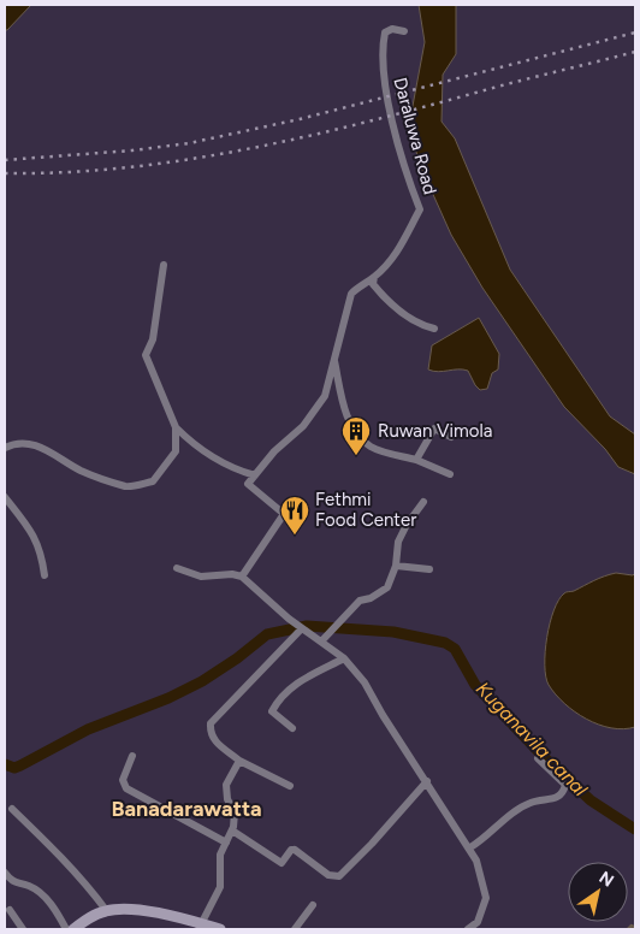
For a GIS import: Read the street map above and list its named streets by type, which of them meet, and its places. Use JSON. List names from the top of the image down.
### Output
{
  "streets": {
    "street": ["Daraluwa Road"]
  },
  "districts": ["Banadarawatta"],
  "water": ["Kuganavila canal"],
  "places": {
    "building": ["Ruwan Vimola"],
    "restaurant": ["Fethmi Food Center"]
  },
  "north": "top right"
}
